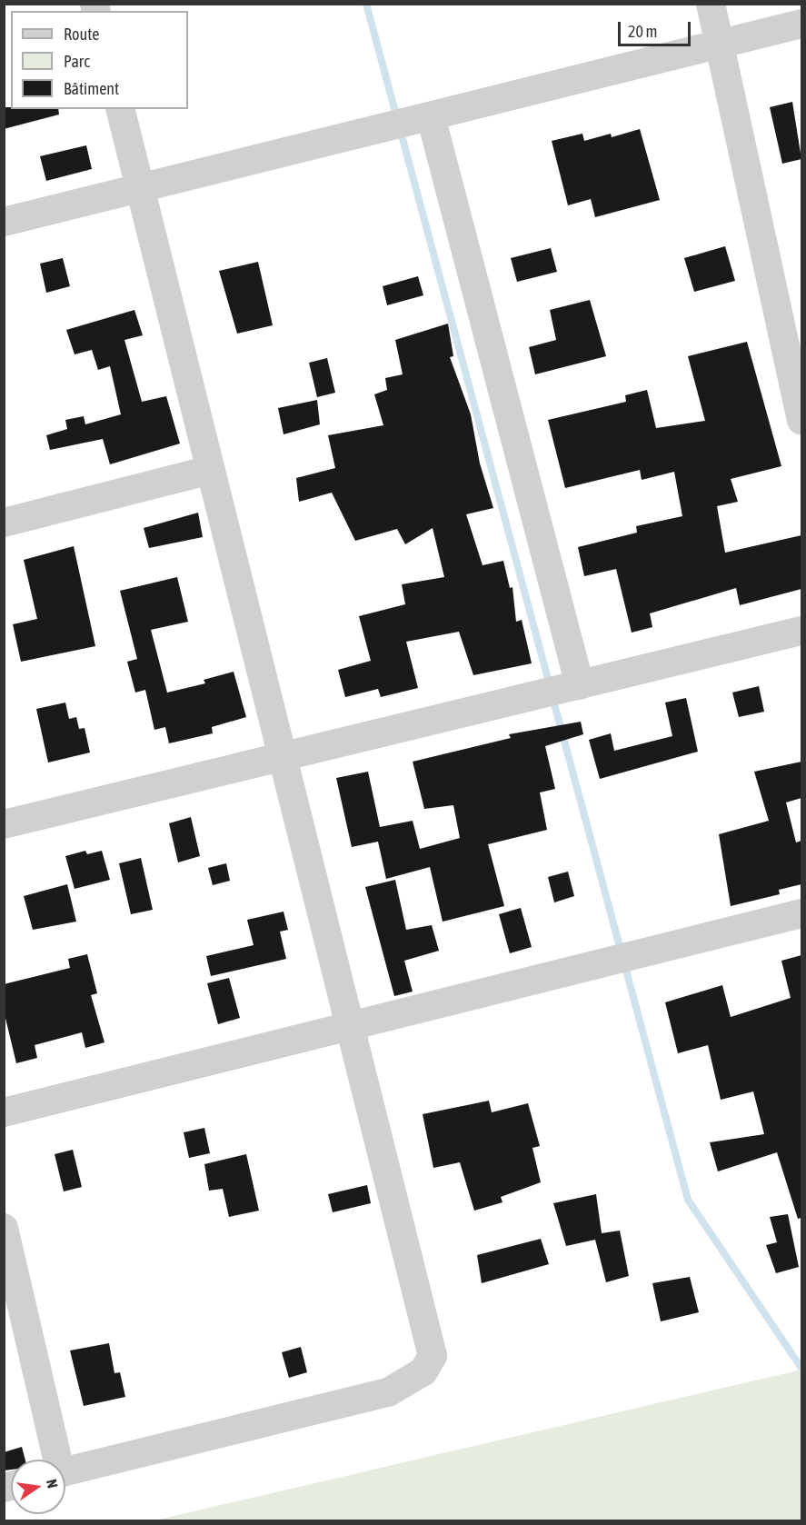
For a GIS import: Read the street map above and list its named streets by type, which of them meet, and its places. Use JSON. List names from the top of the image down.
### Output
{
  "legend": ["Route", "Parc", "Bâtiment"],
  "scale_bar": "20 m",
  "north": "right"
}
